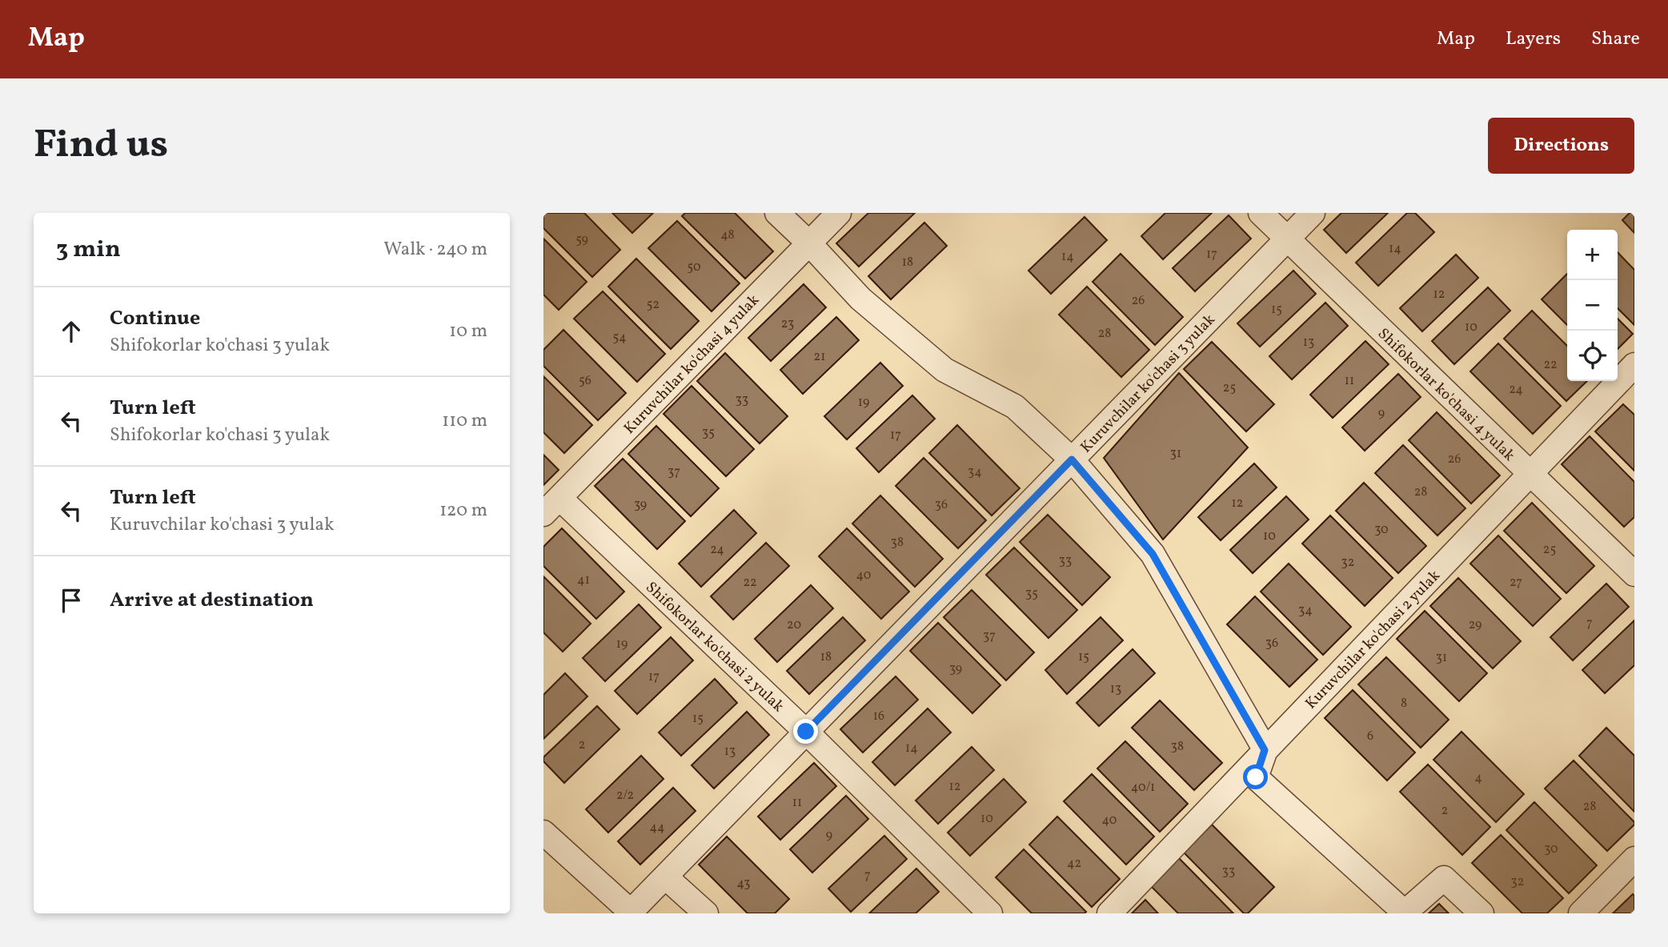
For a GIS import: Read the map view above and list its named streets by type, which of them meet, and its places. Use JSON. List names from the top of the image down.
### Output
{
  "streets": {
    "street": [
      "Kuruvchilar ko'chasi 4 yulak",
      "Kuruvchilar ko'chasi 3 yulak",
      "Shifokorlar ko'chasi 4 yulak",
      "Kuruvchilar ko'chasi 2 yulak",
      "Shifokorlar ko'chasi 2 yulak"
    ]
  },
  "crossings": [
    ["Kuruvchilar ko'chasi 4 yulak", "Shifokorlar ko'chasi 2 yulak"],
    ["Kuruvchilar ko'chasi 3 yulak", "Shifokorlar ko'chasi 4 yulak"],
    ["Kuruvchilar ko'chasi 3 yulak", "Shifokorlar ko'chasi 2 yulak"],
    ["Shifokorlar ko'chasi 4 yulak", "Kuruvchilar ko'chasi 2 yulak"]
  ],
  "house_numbers": [
    "48",
    "59",
    "14",
    "17",
    "14",
    "18",
    "50",
    "12",
    "26",
    "52",
    "15",
    "23",
    "10",
    "28",
    "54",
    "13",
    "21",
    "22",
    "56",
    "11",
    "25",
    "24",
    "33",
    "19",
    "9",
    "35",
    "17",
    "31",
    "26",
    "37",
    "34",
    "28",
    "12",
    "39",
    "36",
    "30",
    "10",
    "38",
    "24",
    "25",
    "33",
    "32",
    "40",
    "41",
    "22",
    "27",
    "35",
    "34",
    "7",
    "20",
    "29",
    "37",
    "36",
    "19",
    "18",
    "15",
    "31",
    "39",
    "17",
    "13",
    "8",
    "16",
    "15",
    "6",
    "2",
    "38",
    "14",
    "13",
    "4",
    "12",
    "40/1",
    "2/2",
    "11",
    "28",
    "2",
    "10",
    "40",
    "44",
    "9",
    "30",
    "42",
    "33",
    "7",
    "32",
    "43"
  ],
  "page": {
    "header": "Map",
    "nav": ["Map", "Layers", "Share"],
    "buttons": "Directions",
    "title": "Find us",
    "heading": ["3 min", "Walk · 240 m"],
    "map_buttons": ["+", "−"],
    "list": [
      ["Continue", "Shifokorlar ko'chasi 3 yulak", "10 m"],
      ["Turn left", "Shifokorlar ko'chasi 3 yulak", "110 m"],
      ["Turn left", "Kuruvchilar ko'chasi 3 yulak", "120 m"],
      "Arrive at destination"
    ]
  }
}
